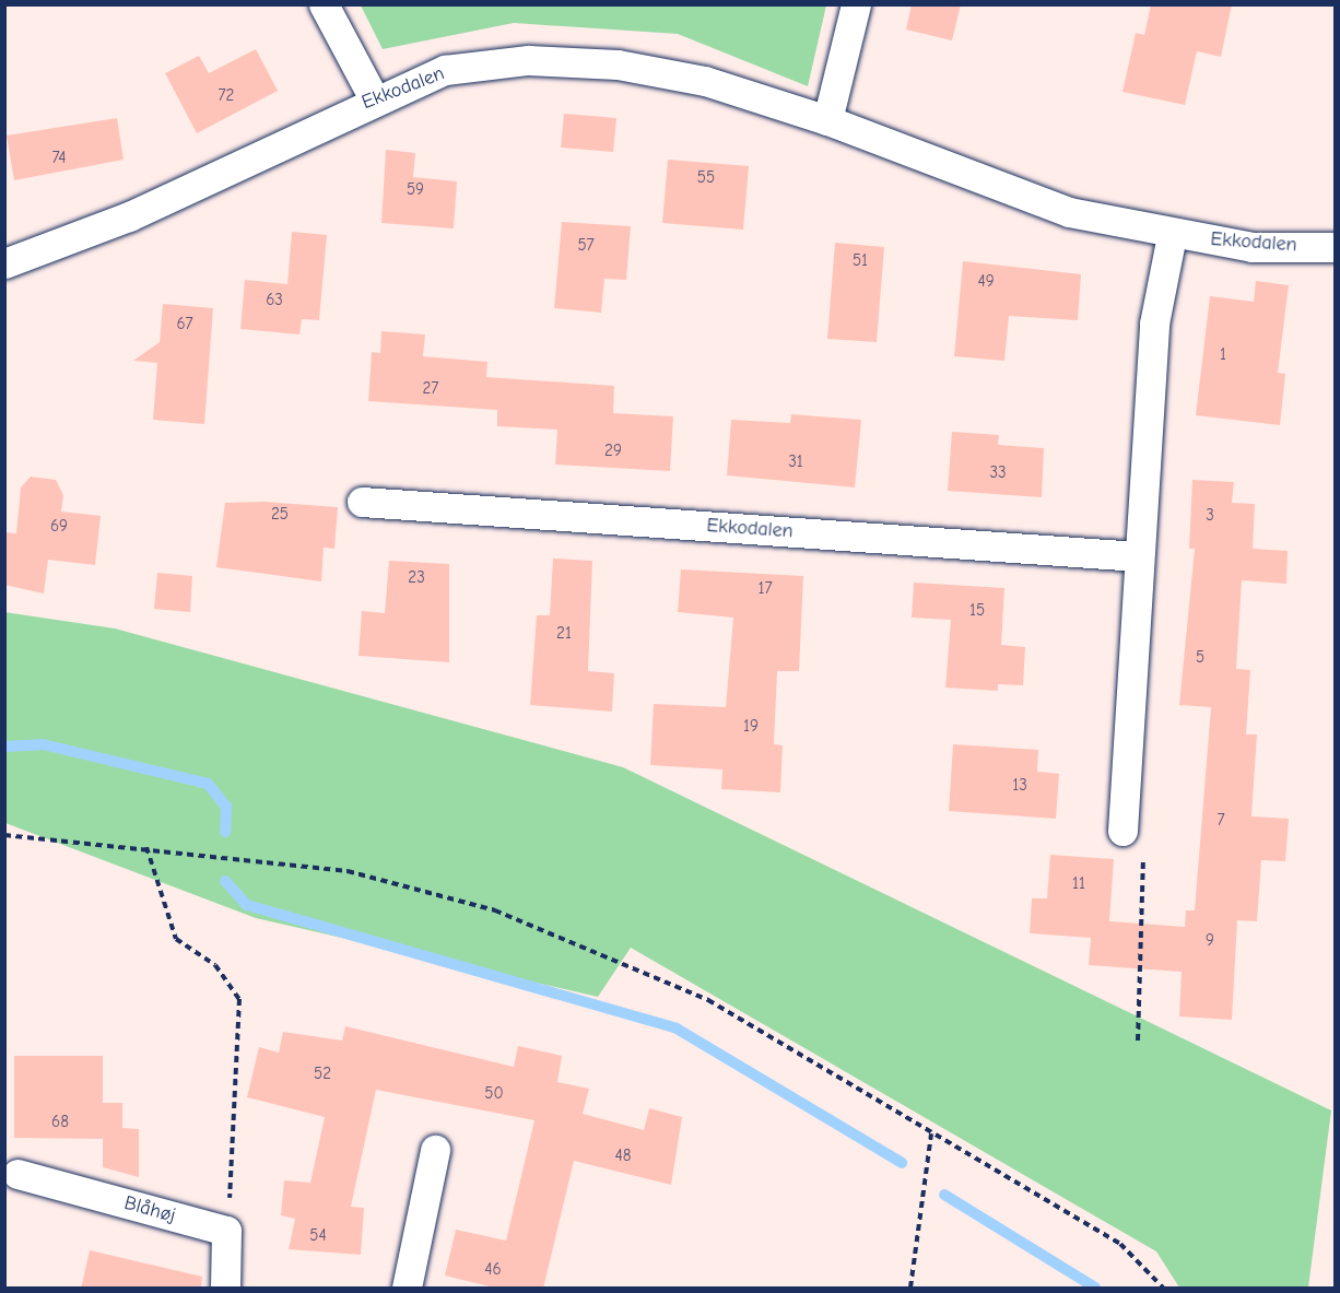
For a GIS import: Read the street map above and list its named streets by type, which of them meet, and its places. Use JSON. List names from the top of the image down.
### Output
{
  "streets": {
    "street": ["Ekkodalen", "Blåhøj"]
  },
  "house_numbers": [
    "72",
    "74",
    "55",
    "59",
    "57",
    "51",
    "49",
    "63",
    "67",
    "1",
    "27",
    "29",
    "31",
    "33",
    "25",
    "3",
    "69",
    "23",
    "17",
    "15",
    "21",
    "5",
    "19",
    "13",
    "7",
    "11",
    "9",
    "52",
    "50",
    "68",
    "48",
    "54",
    "46"
  ]
}
